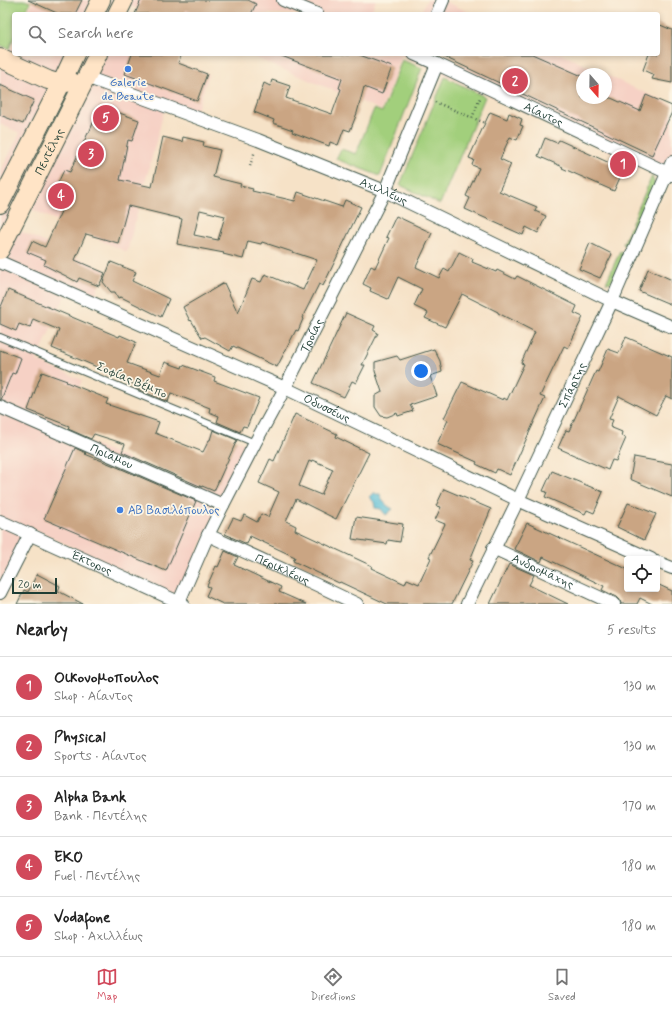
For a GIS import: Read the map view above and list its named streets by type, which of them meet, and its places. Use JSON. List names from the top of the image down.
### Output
{
  "streets": {
    "main road": ["Πεντέλης"],
    "street": [
      "Αίαντος",
      "Αχιλλέως",
      "Τροίας",
      "Σπάρτης",
      "Οδυσσέως",
      "Πριάμου",
      "Έκτορος",
      "Περικλέους",
      "Ανδρομάχης"
    ],
    "lane": ["Σοφίας Βέμπο"]
  },
  "crossings": [
    ["Αίαντος", "Τροίας"],
    ["Αίαντος", "Σπάρτης"],
    ["Πεντέλης", "Αχιλλέως"],
    ["Αχιλλέως", "Τροίας"],
    ["Αχιλλέως", "Σπάρτης"],
    ["Τροίας", "Σοφίας Βέμπο"],
    ["Τροίας", "Οδυσσέως"],
    ["Τροίας", "Πριάμου"],
    ["Τροίας", "Έκτορος"],
    ["Τροίας", "Περικλέους"],
    ["Σπάρτης", "Οδυσσέως"],
    ["Σπάρτης", "Ανδρομάχης"]
  ],
  "places": ["Galerie de Beaute", "ΑΒ Βασιλόπουλος"],
  "scale_bar": "20 m",
  "north": "bottom",
  "page": {
    "search": "Search here",
    "pins": [
      "2",
      "5",
      "3",
      "1",
      "4"
    ],
    "scale": "20 m",
    "heading": ["Nearby", "5 results"],
    "list": [
      {
        "mark": "1",
        "name": "Οικονομοπουλος",
        "note": "Shop · Αίαντος",
        "value": "130 m"
      },
      {
        "mark": "2",
        "name": "Physical",
        "note": "Sports · Αίαντος",
        "value": "130 m"
      },
      {
        "mark": "3",
        "name": "Alpha Bank",
        "note": "Bank · Πεντέλης",
        "value": "170 m"
      },
      {
        "mark": "4",
        "name": "EKO",
        "note": "Fuel · Πεντέλης",
        "value": "180 m"
      },
      {
        "mark": "5",
        "name": "Vodafone",
        "note": "Shop · Αχιλλέως",
        "value": "180 m"
      }
    ],
    "nav": ["Map", "Directions", "Saved"]
  }
}
